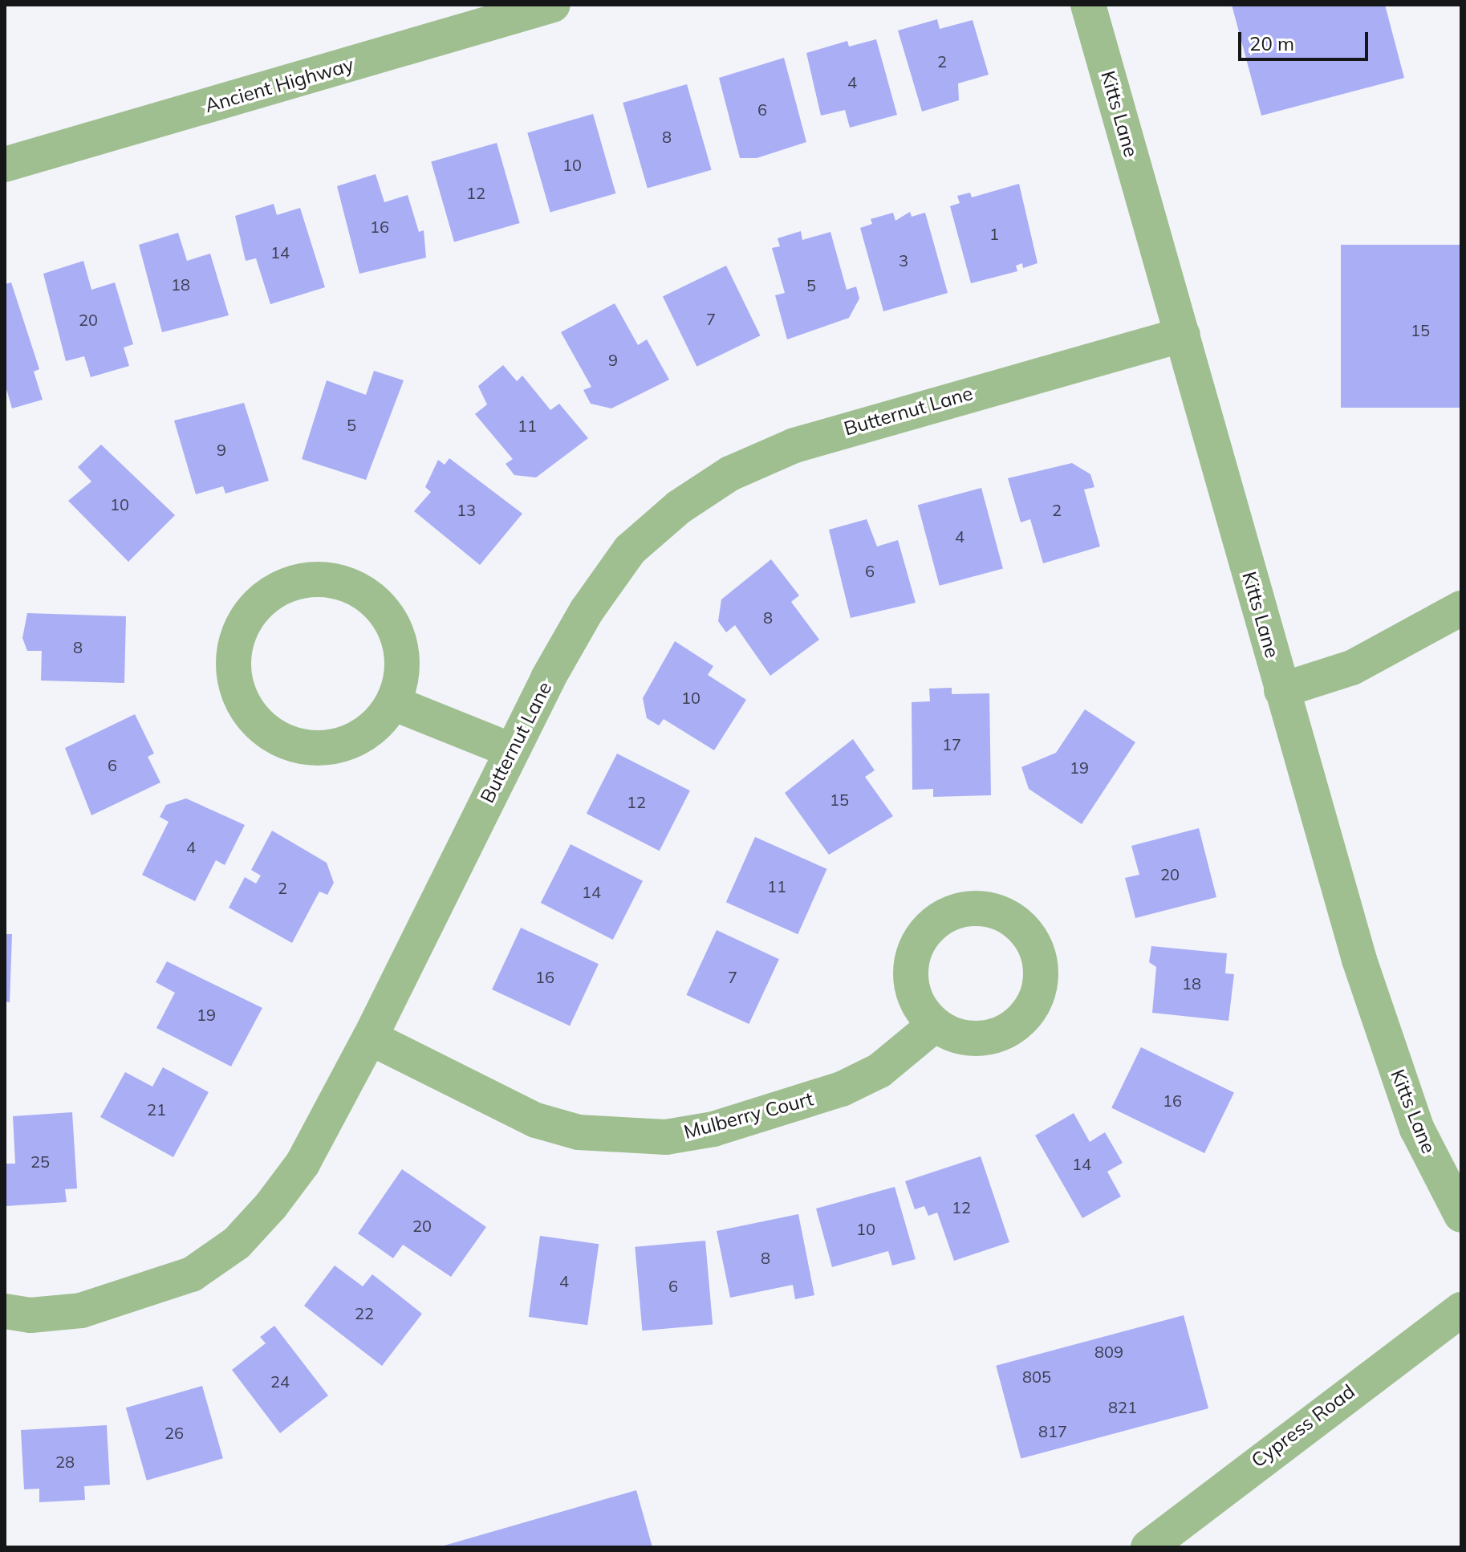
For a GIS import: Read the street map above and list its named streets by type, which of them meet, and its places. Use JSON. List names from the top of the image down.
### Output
{
  "streets": {
    "street": [
      "Ancient Highway",
      "Kitts Lane",
      "Butternut Lane",
      "Mulberry Court",
      "Cypress Road"
    ]
  },
  "crossings": [
    ["Kitts Lane", "Butternut Lane"],
    ["Butternut Lane", "Mulberry Court"]
  ],
  "house_numbers": [
    "2",
    "4",
    "6",
    "8",
    "10",
    "12",
    "16",
    "1",
    "14",
    "3",
    "18",
    "5",
    "7",
    "20",
    "15",
    "9",
    "5",
    "11",
    "9",
    "10",
    "13",
    "2",
    "4",
    "6",
    "8",
    "8",
    "10",
    "17",
    "6",
    "19",
    "15",
    "12",
    "4",
    "20",
    "11",
    "2",
    "14",
    "16",
    "7",
    "18",
    "19",
    "16",
    "21",
    "25",
    "14",
    "12",
    "20",
    "10",
    "8",
    "4",
    "6",
    "22",
    "809",
    "805",
    "24",
    "821",
    "817",
    "26",
    "28"
  ],
  "scale_bar": "20 m"
}
